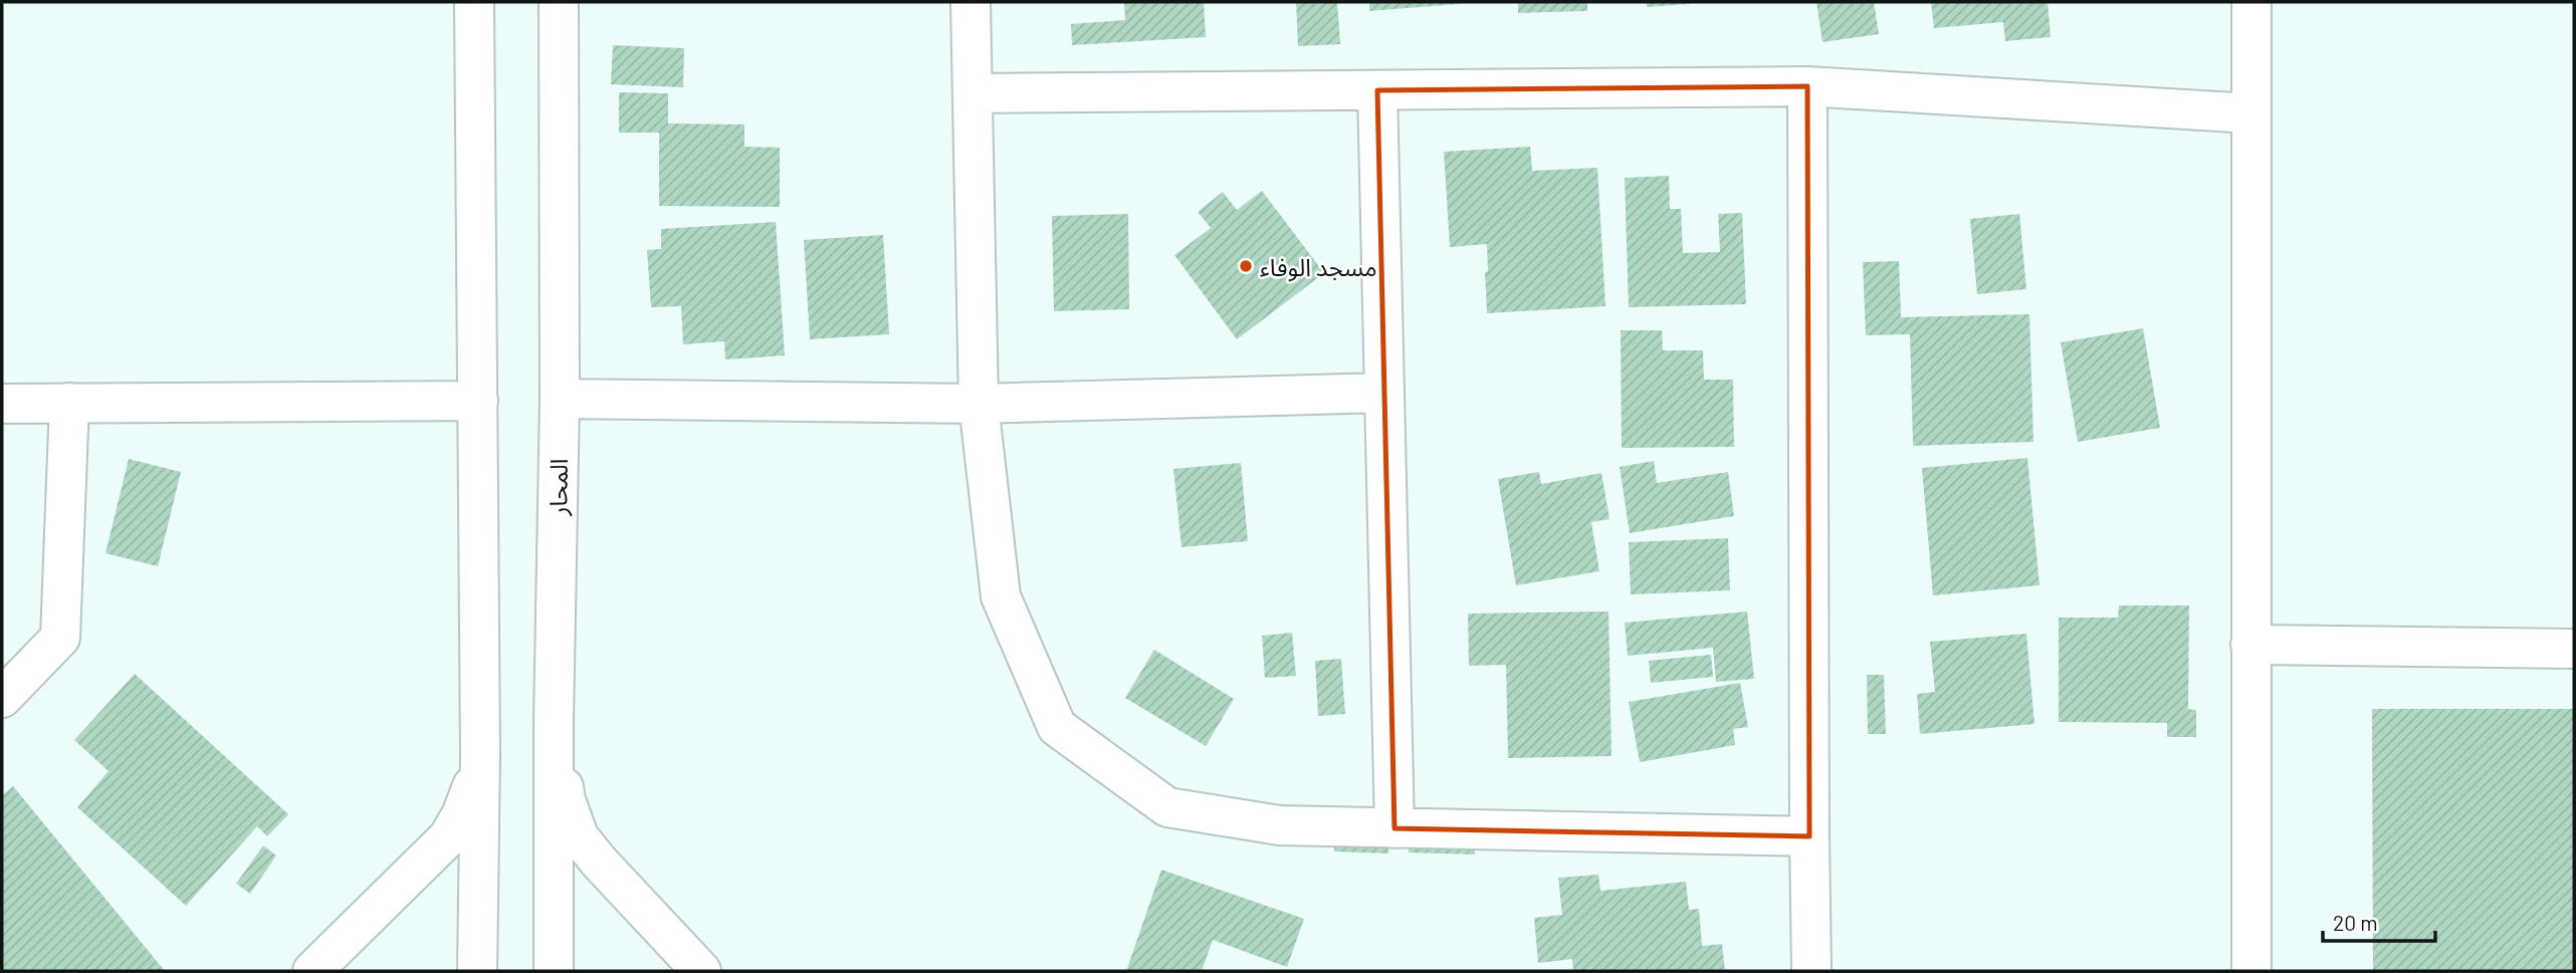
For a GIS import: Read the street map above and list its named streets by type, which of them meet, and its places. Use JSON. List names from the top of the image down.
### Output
{
  "streets": {
    "street": ["المحار"]
  },
  "places": ["مسجد الوفاء"],
  "scale_bar": "20 m"
}
